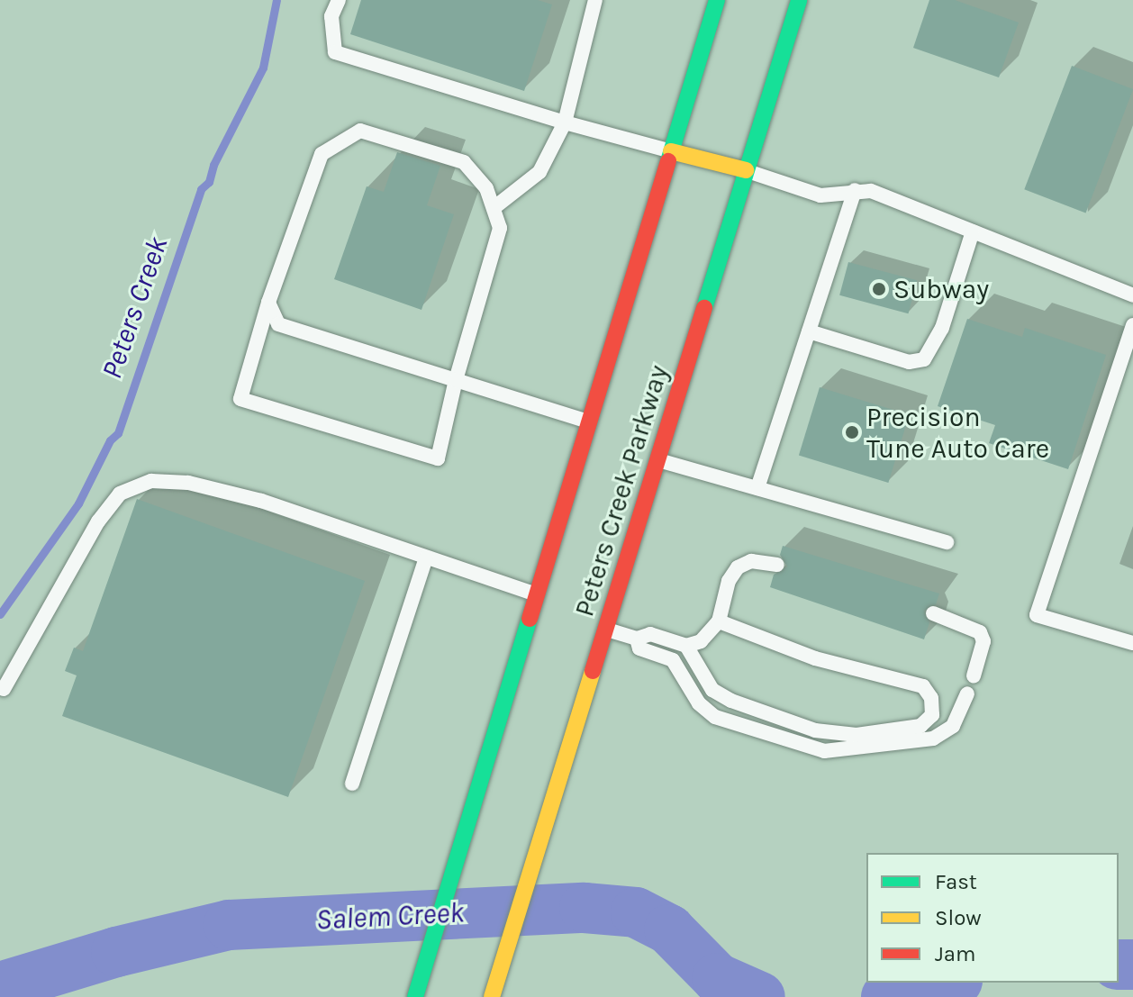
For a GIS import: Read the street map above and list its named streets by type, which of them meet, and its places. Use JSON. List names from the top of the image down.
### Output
{
  "streets": {
    "main road": ["Peters Creek Parkway"]
  },
  "water": ["Peters Creek", "Salem Creek"],
  "places": ["Subway", "Precision Tune Auto Care"],
  "legend": ["Fast", "Slow", "Jam"]
}
